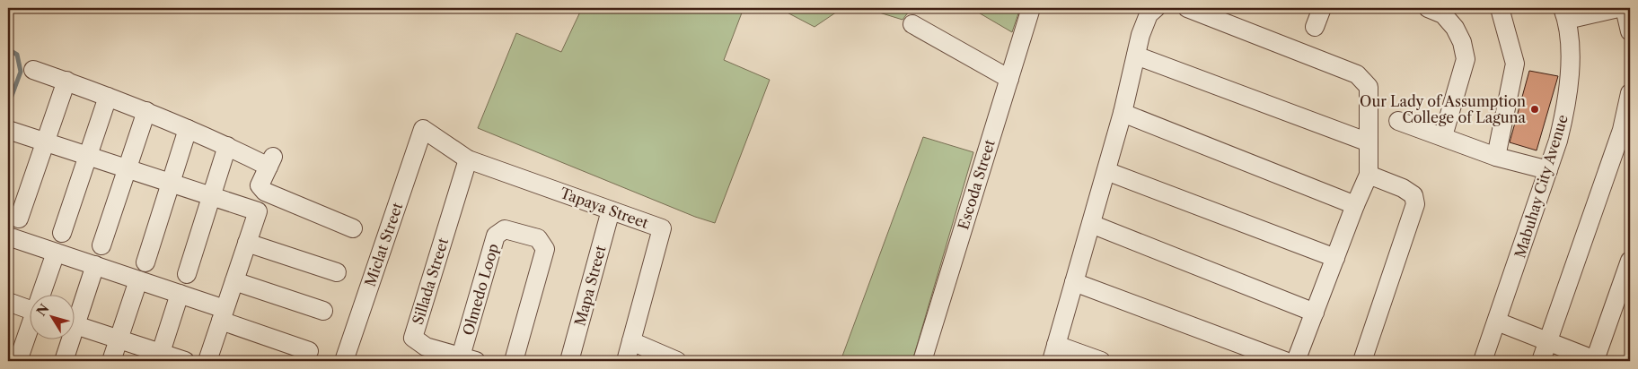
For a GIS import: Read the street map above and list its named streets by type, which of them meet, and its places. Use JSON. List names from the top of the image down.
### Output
{
  "streets": {
    "street": [
      "Escoda Street",
      "Mabuhay City Avenue",
      "Tapaya Street",
      "Miclat Street",
      "Sillada Street",
      "Mapa Street",
      "Olmedo Loop"
    ]
  },
  "crossings": [
    ["Tapaya Street", "Miclat Street"],
    ["Tapaya Street", "Sillada Street"],
    ["Tapaya Street", "Mapa Street"],
    ["Sillada Street", "Olmedo Loop"]
  ],
  "places": ["Our Lady of Assumption College of Laguna"],
  "north": "top left"
}
